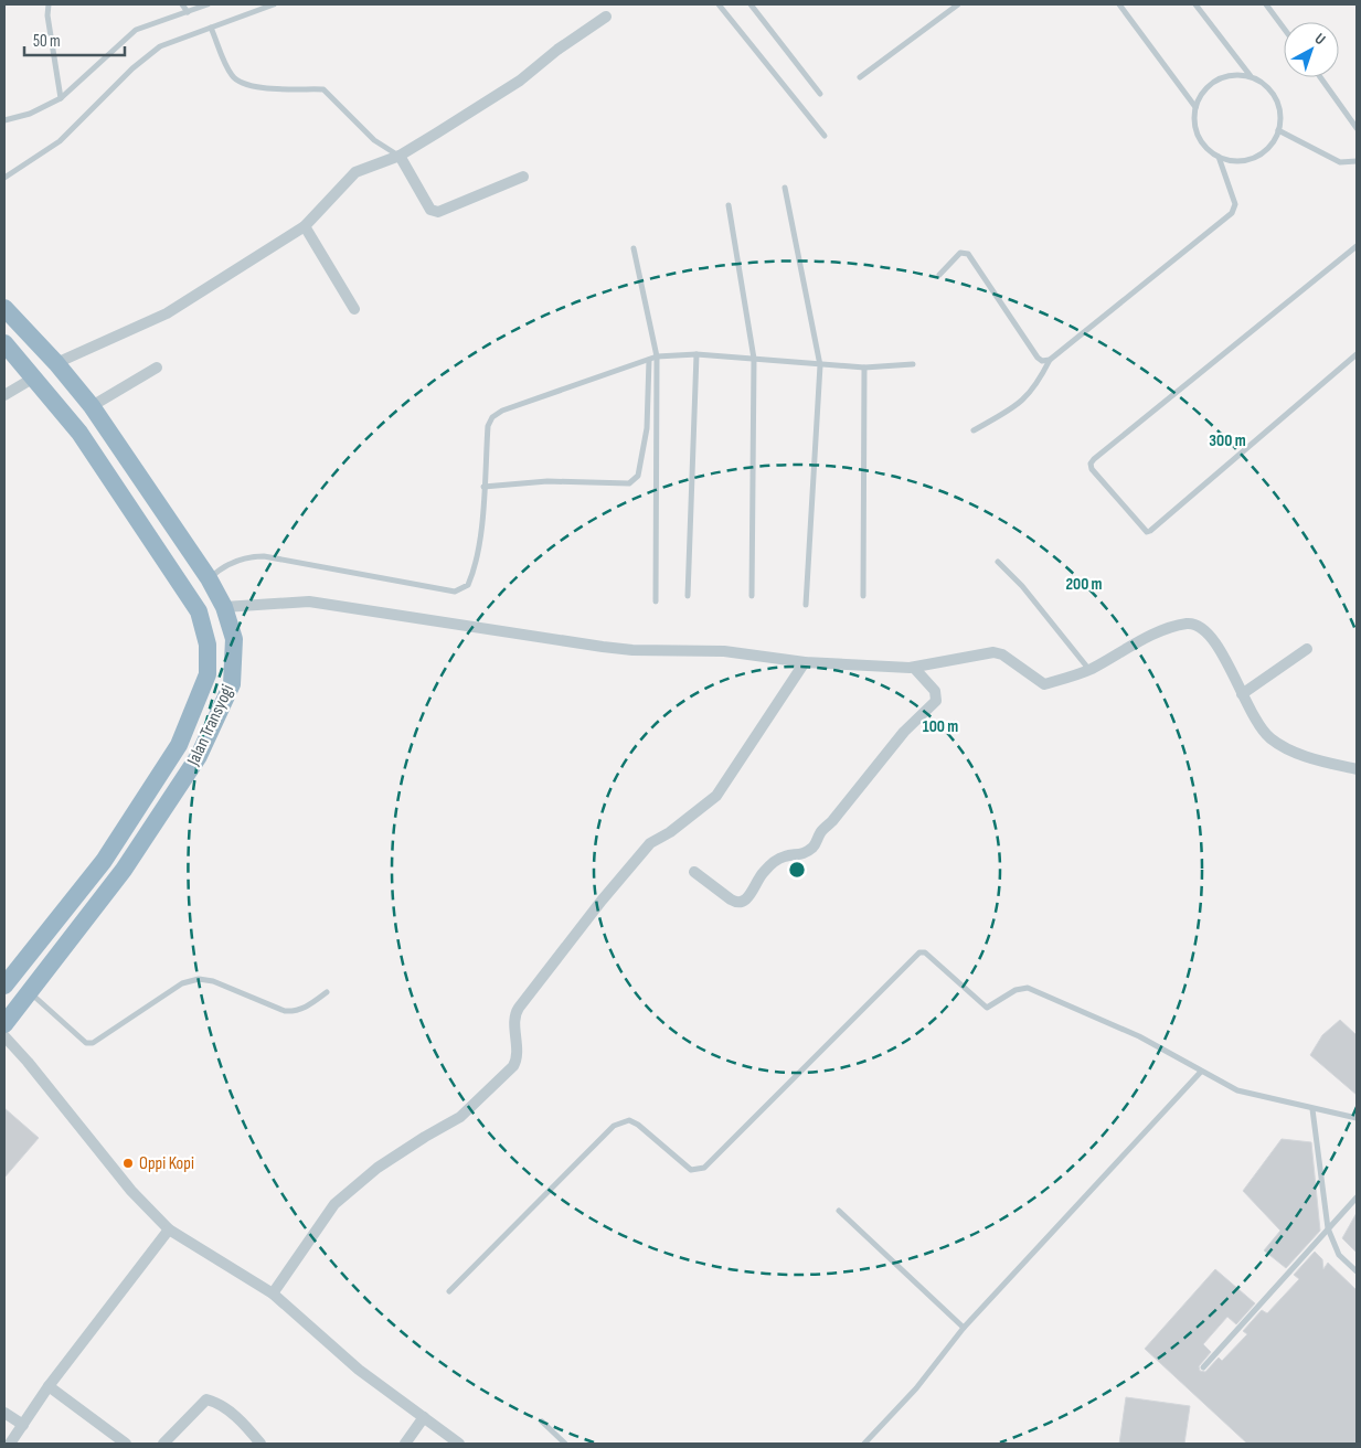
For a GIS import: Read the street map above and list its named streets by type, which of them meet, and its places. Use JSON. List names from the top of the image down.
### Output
{
  "streets": {
    "highway": ["Jalan Transyogi"]
  },
  "places": ["Oppi Kopi"],
  "scale_bar": "50 m",
  "north": "top right",
  "rings": ["300 m", "200 m", "100 m"]
}
